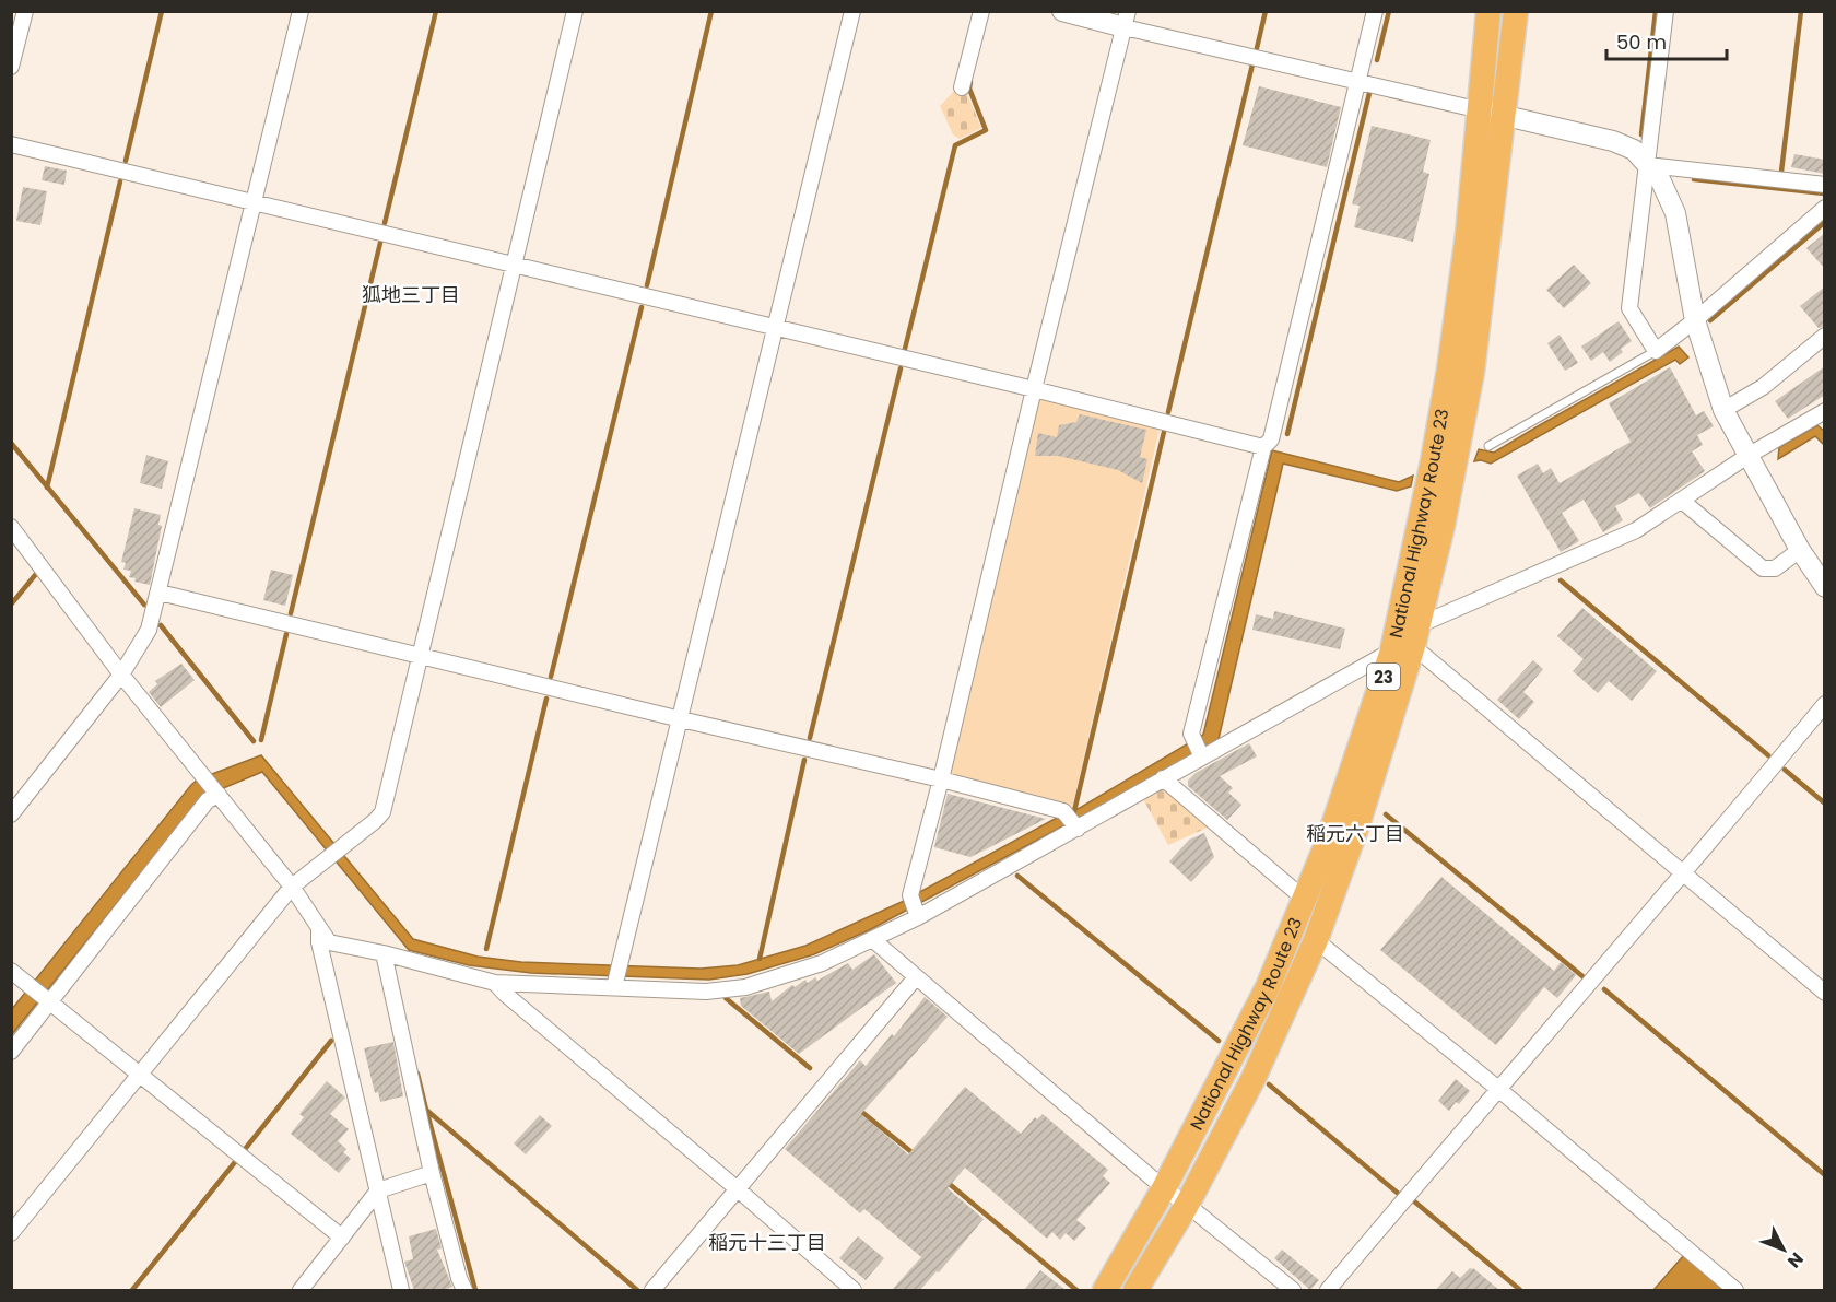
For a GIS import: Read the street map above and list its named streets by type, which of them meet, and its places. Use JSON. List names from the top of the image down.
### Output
{
  "streets": {
    "highway": ["National Highway Route 23", "23"]
  },
  "districts": ["狐地三丁目", "稲元六丁目", "稲元十三丁目"],
  "scale_bar": "50 m",
  "north": "bottom right"
}
